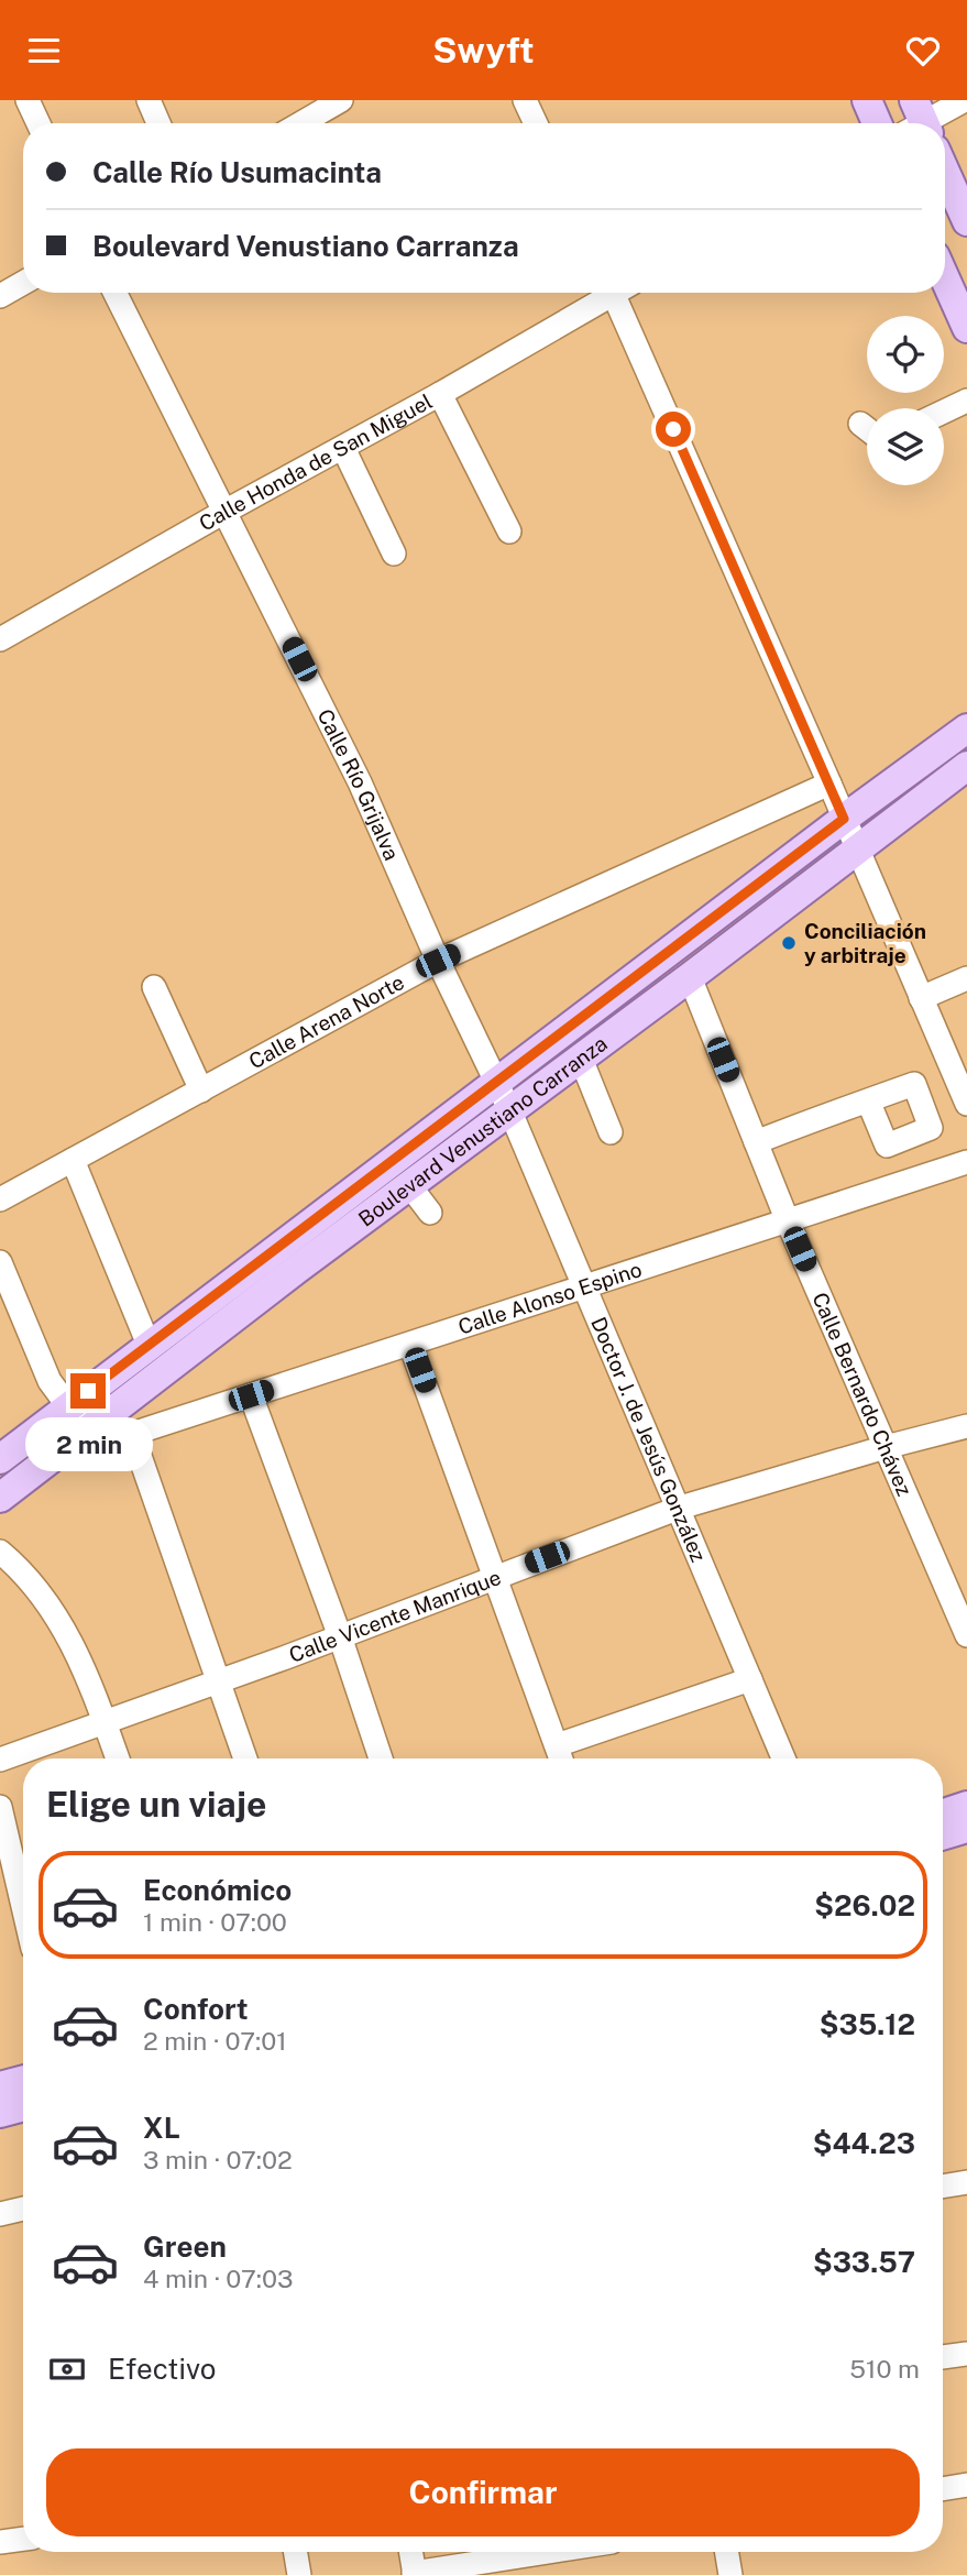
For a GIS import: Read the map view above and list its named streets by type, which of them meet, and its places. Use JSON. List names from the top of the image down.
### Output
{
  "streets": {
    "main road": ["Boulevard Venustiano Carranza"],
    "street": [
      "Calle Honda de San Miguel",
      "Calle Río Grijalva",
      "Calle Arena Norte",
      "Calle Alonso Espino",
      "Calle Bernardo Chávez",
      "Doctor J. de Jesús González",
      "Calle Vicente Manrique"
    ]
  },
  "crossings": [
    ["Calle Honda de San Miguel", "Calle Río Grijalva"],
    ["Calle Río Grijalva", "Calle Arena Norte"],
    ["Calle Río Grijalva", "Boulevard Venustiano Carranza"],
    ["Calle Río Grijalva", "Doctor J. de Jesús González"],
    ["Boulevard Venustiano Carranza", "Calle Bernardo Chávez"],
    ["Boulevard Venustiano Carranza", "Doctor J. de Jesús González"],
    ["Calle Alonso Espino", "Calle Bernardo Chávez"],
    ["Calle Alonso Espino", "Doctor J. de Jesús González"],
    ["Calle Bernardo Chávez", "Calle Vicente Manrique"],
    ["Doctor J. de Jesús González", "Calle Vicente Manrique"]
  ],
  "places": ["Conciliación y arbitraje"],
  "page": {
    "header": "Swyft",
    "banner": ["Calle Río Usumacinta", "Boulevard Venustiano Carranza"],
    "bubble": "2 min",
    "heading": "Elige un viaje",
    "list": [
      {
        "name": "Económico",
        "note": "1 min · 07:00",
        "value": "$26.02"
      },
      {
        "name": "Confort",
        "note": "2 min · 07:01",
        "value": "$35.12"
      },
      {
        "name": "XL",
        "note": "3 min · 07:02",
        "value": "$44.23"
      },
      {
        "name": "Green",
        "note": "4 min · 07:03",
        "value": "$33.57"
      }
    ],
    "pay": ["Efectivo", "510 m"],
    "buttons": "Confirmar"
  }
}
